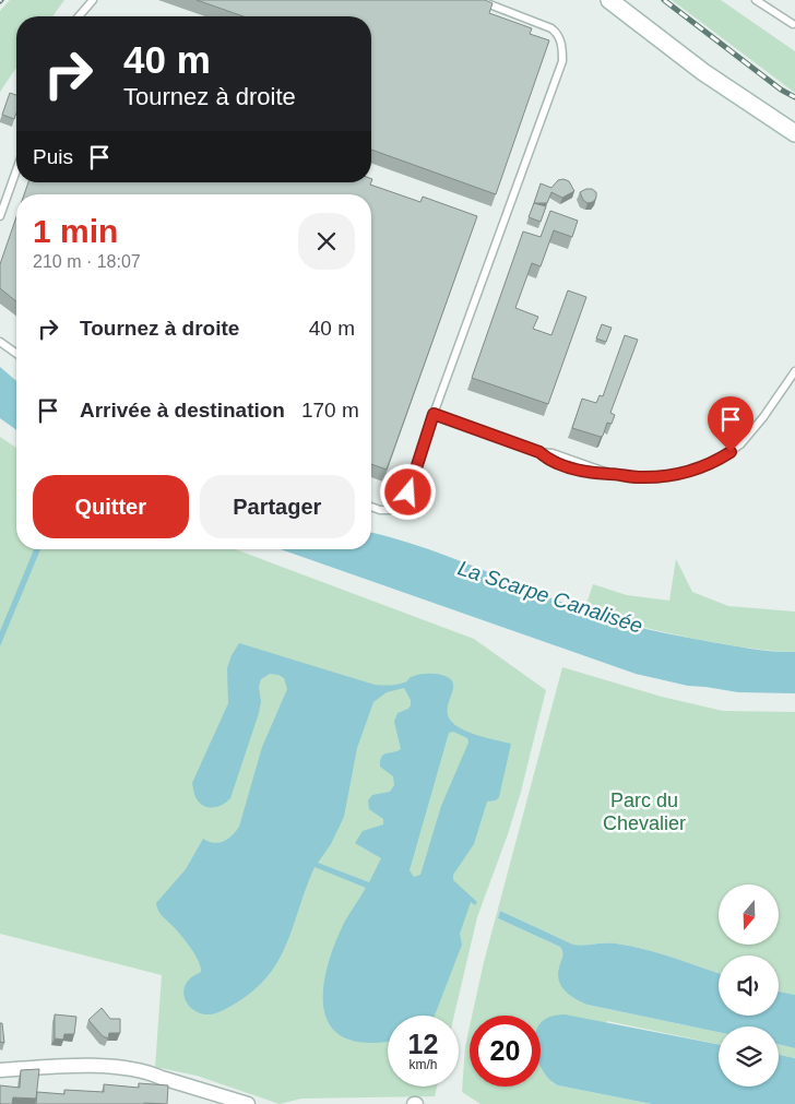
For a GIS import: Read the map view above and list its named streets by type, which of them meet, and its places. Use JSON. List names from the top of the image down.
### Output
{
  "water": ["La Scarpe Canalisée"],
  "parks": ["Parc du Chevalier"],
  "north": "bottom",
  "page": {
    "turn": ["40 m", "Tournez à droite"],
    "then": "Puis",
    "heading": ["1 min", "210 m · 18:07"],
    "list": [
      {
        "name": "Tournez à droite",
        "value": "40 m"
      },
      {
        "name": "Arrivée à destination",
        "value": "170 m"
      }
    ],
    "buttons": ["Quitter", "Partager"],
    "speed": "12 km/h",
    "limit": "20"
  }
}
